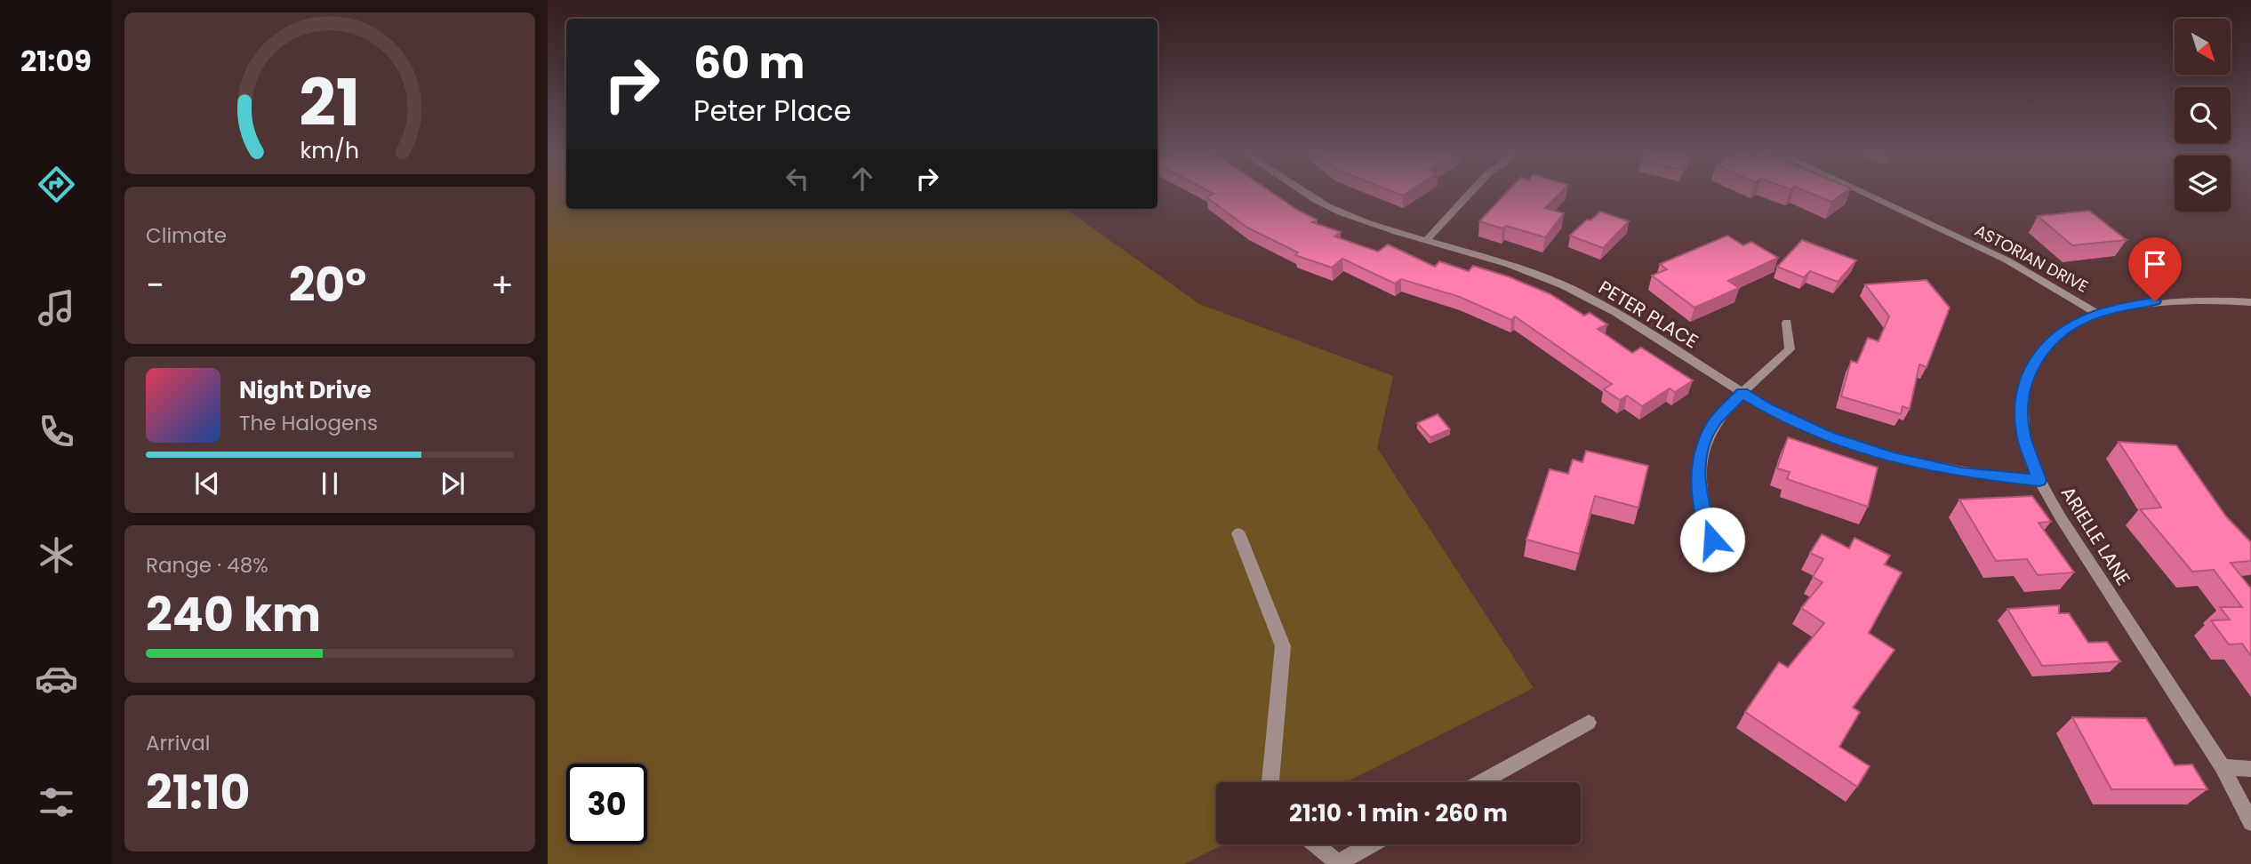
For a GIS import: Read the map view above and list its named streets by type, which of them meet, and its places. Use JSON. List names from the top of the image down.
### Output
{
  "streets": {
    "street": ["ASTORIAN DRIVE", "PETER PLACE", "ARIELLE LANE"]
  },
  "crossings": [
    ["ASTORIAN DRIVE", "ARIELLE LANE"],
    ["PETER PLACE", "ARIELLE LANE"]
  ],
  "north": "bottom right",
  "page": {
    "tabs": "21:09",
    "turn": ["60 m", "Peter Place"],
    "tile": [
      "Climate",
      ["Range · 48%", "240 km"],
      ["Arrival", "21:10"]
    ],
    "heat": ["−", "20°", "+"],
    "song": ["Night Drive", "The Halogens"],
    "limit": "30",
    "trip": "21:10 · 1 min · 260 m",
    "gauge": ["21", "km/h"]
  }
}
